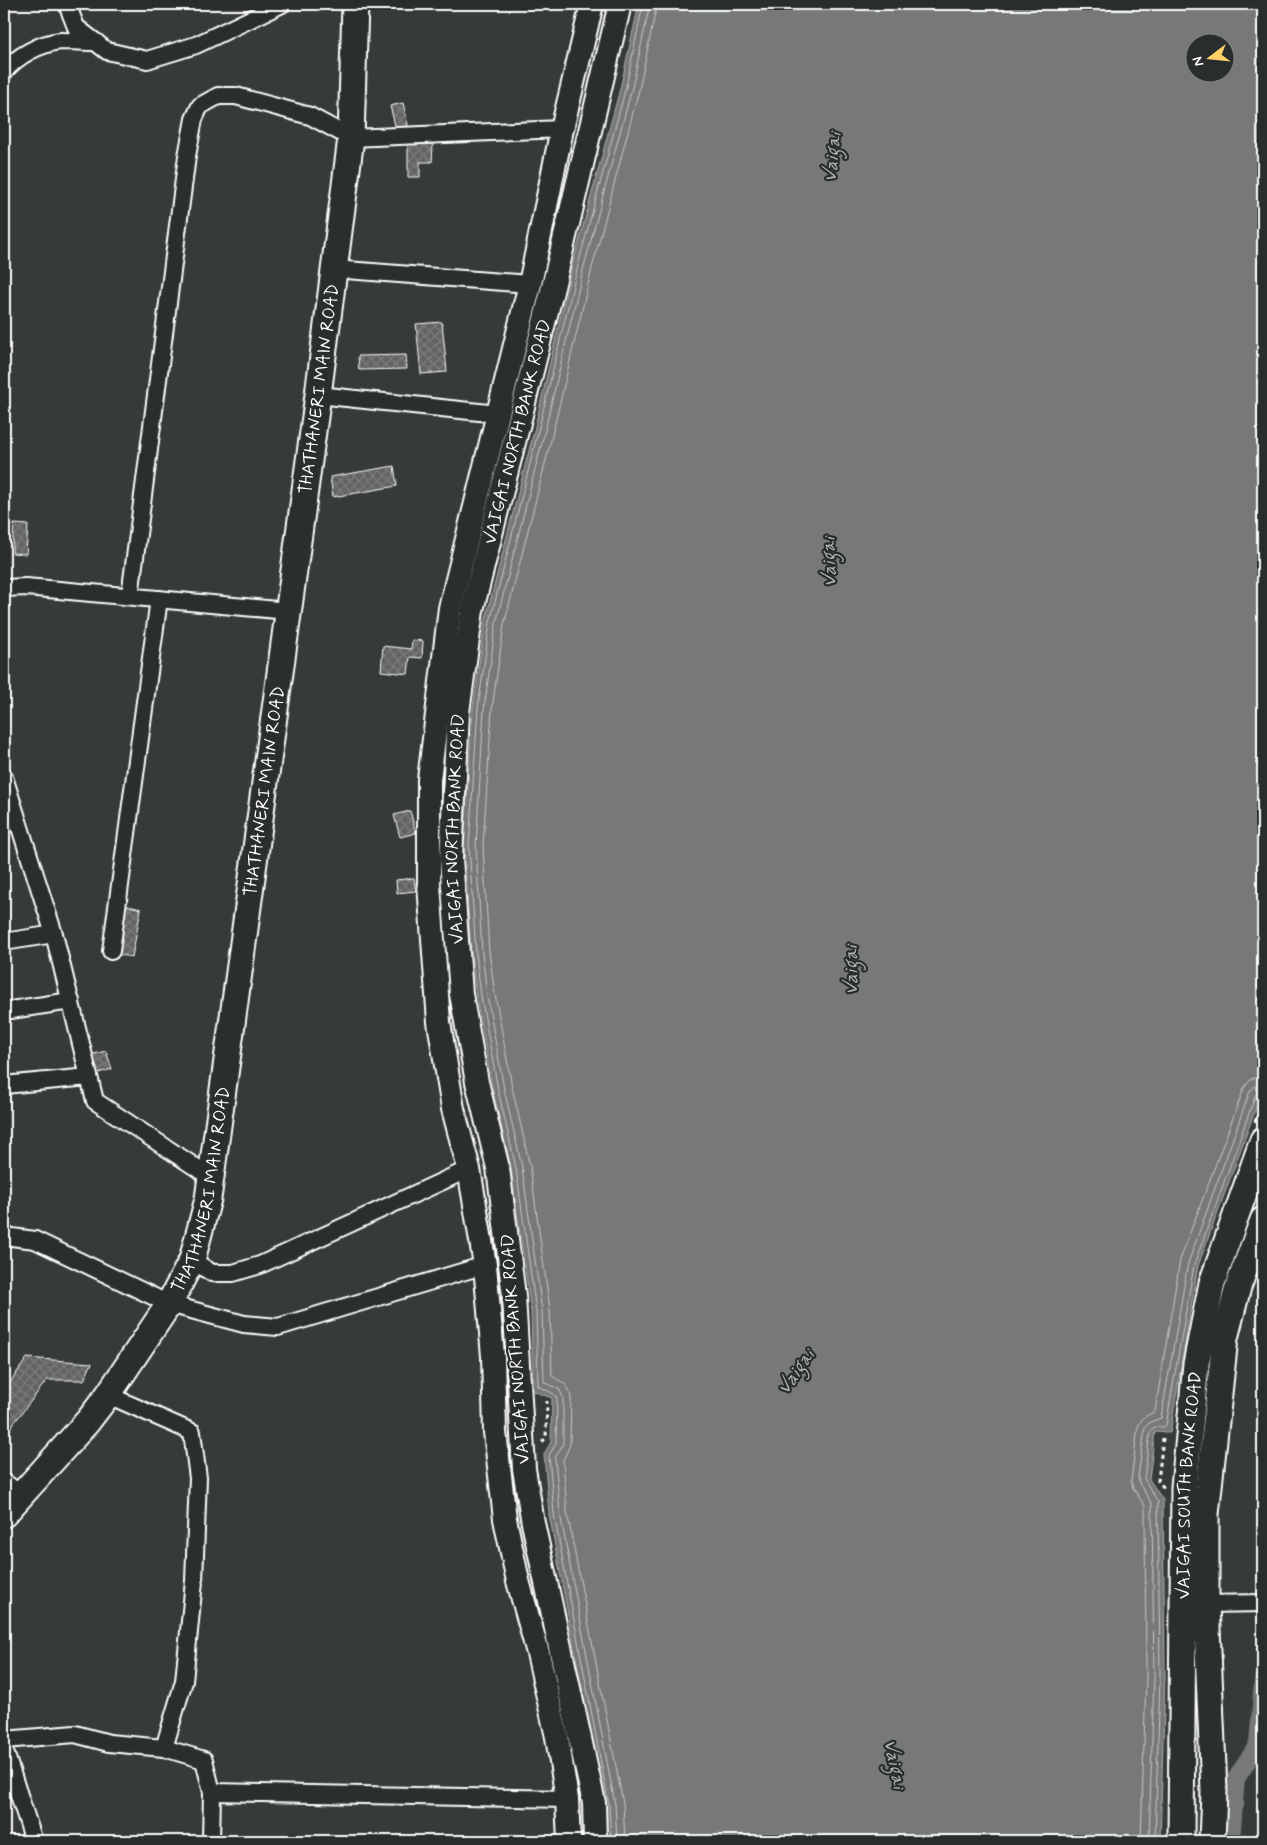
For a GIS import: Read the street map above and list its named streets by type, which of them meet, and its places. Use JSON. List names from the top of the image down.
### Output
{
  "streets": {
    "main road": ["THATHANERI MAIN ROAD", "VAIGAI NORTH BANK ROAD", "VAIGAI SOUTH BANK ROAD"]
  },
  "water": ["Vaigai"],
  "north": "left"
}
